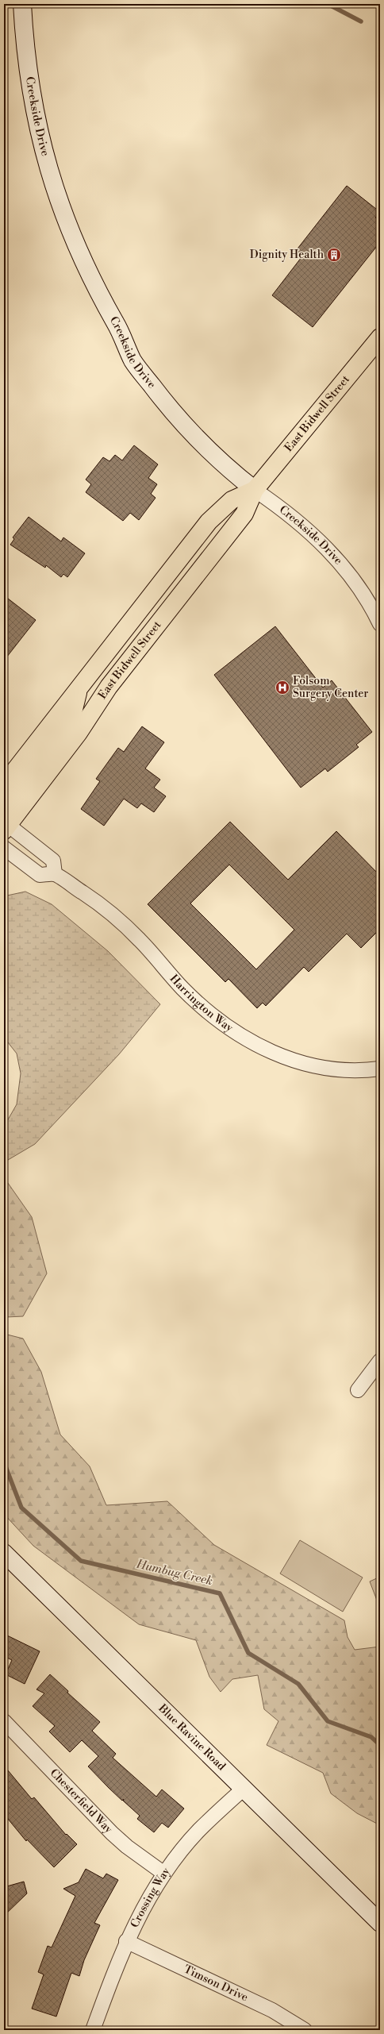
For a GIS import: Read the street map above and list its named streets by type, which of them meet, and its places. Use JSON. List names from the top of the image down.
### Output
{
  "streets": {
    "main road": ["East Bidwell Street"],
    "street": [
      "Creekside Drive",
      "Harrington Way",
      "Blue Ravine Road",
      "Chesterfield Way",
      "Crossing Way",
      "Timson Drive"
    ]
  },
  "crossings": [
    ["Creekside Drive", "East Bidwell Street"],
    ["Blue Ravine Road", "Crossing Way"],
    ["Chesterfield Way", "Crossing Way"],
    ["Crossing Way", "Timson Drive"]
  ],
  "water": ["Humbug Creek"],
  "places": {
    "building": ["Dignity Health"],
    "hospital": ["Folsom Surgery Center"]
  }
}
